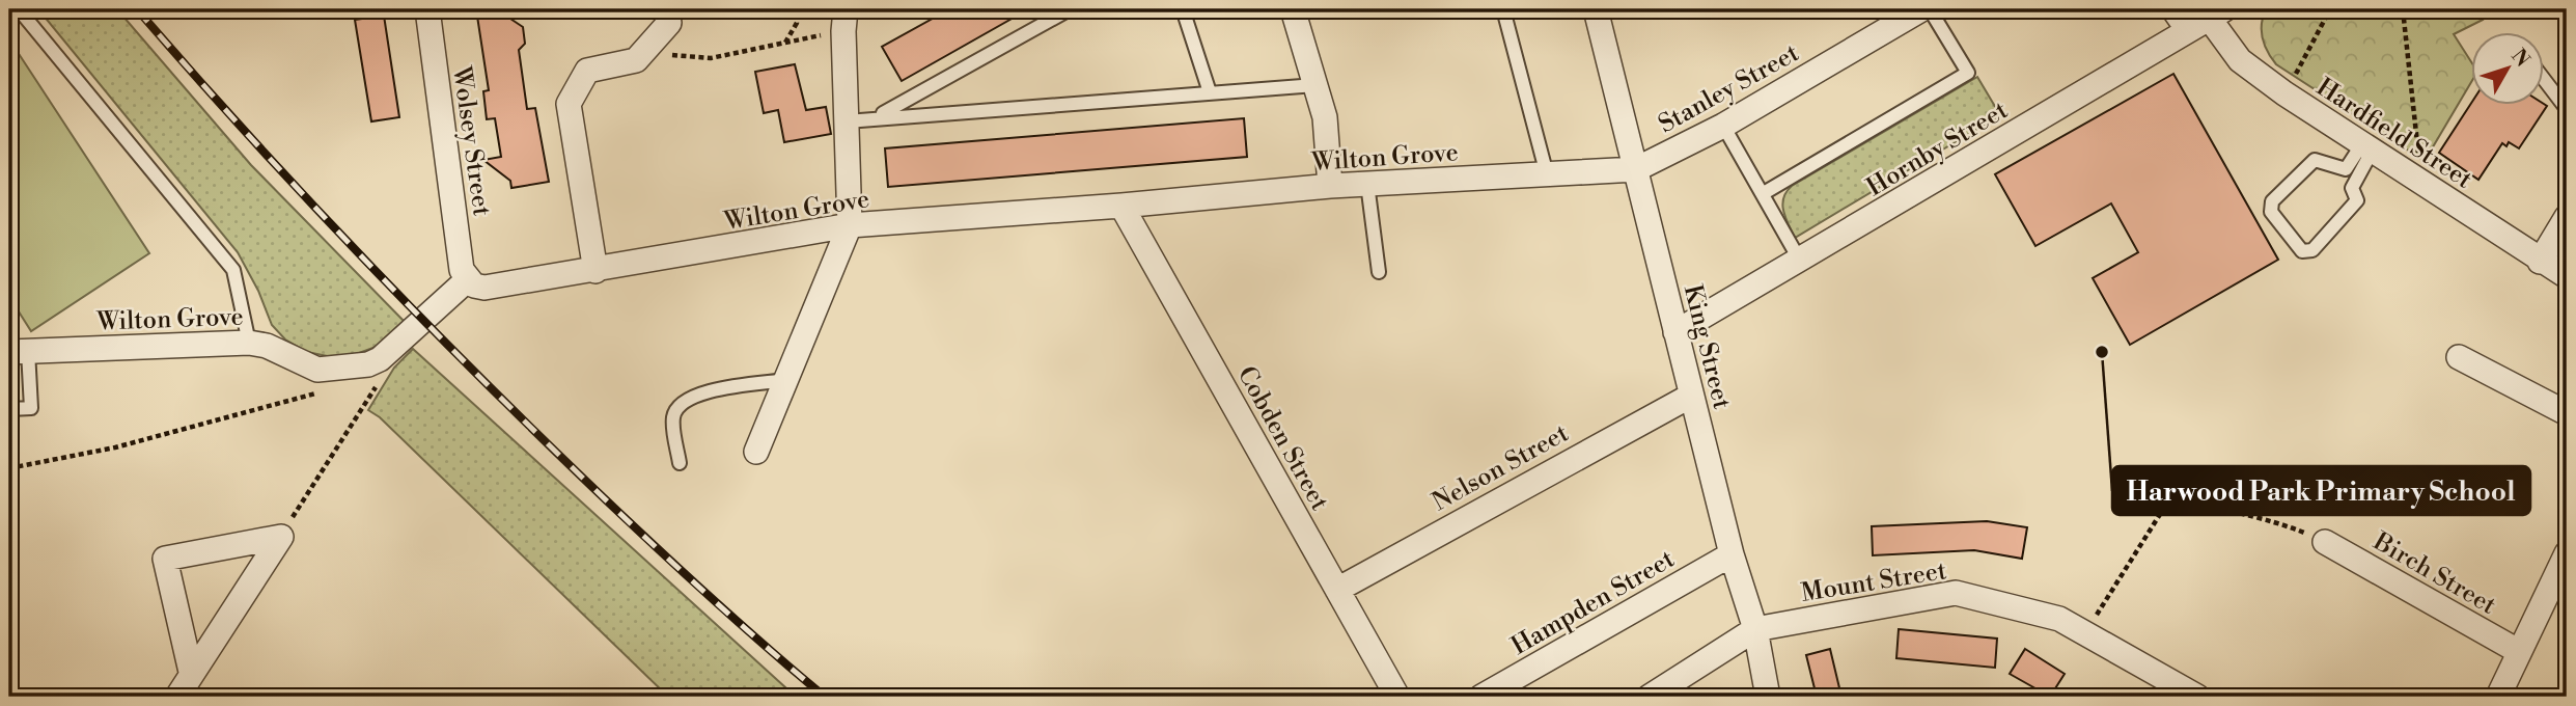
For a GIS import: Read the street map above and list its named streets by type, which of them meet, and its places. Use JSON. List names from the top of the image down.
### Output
{
  "streets": {
    "street": [
      "Stanley Street",
      "Hardfield Street",
      "Wolsey Street",
      "Hornby Street",
      "Wilton Grove",
      "King Street",
      "Cobden Street",
      "Nelson Street",
      "Birch Street",
      "Mount Street",
      "Hampden Street"
    ]
  },
  "crossings": [
    ["Stanley Street", "Wilton Grove"],
    ["Stanley Street", "King Street"],
    ["Hardfield Street", "Hornby Street"],
    ["Wolsey Street", "Wilton Grove"],
    ["Hornby Street", "King Street"],
    ["Wilton Grove", "King Street"],
    ["Wilton Grove", "Cobden Street"],
    ["King Street", "Nelson Street"],
    ["King Street", "Mount Street"],
    ["King Street", "Hampden Street"],
    ["Cobden Street", "Nelson Street"]
  ],
  "places": ["Harwood Park Primary School"],
  "north": "top right"
}
